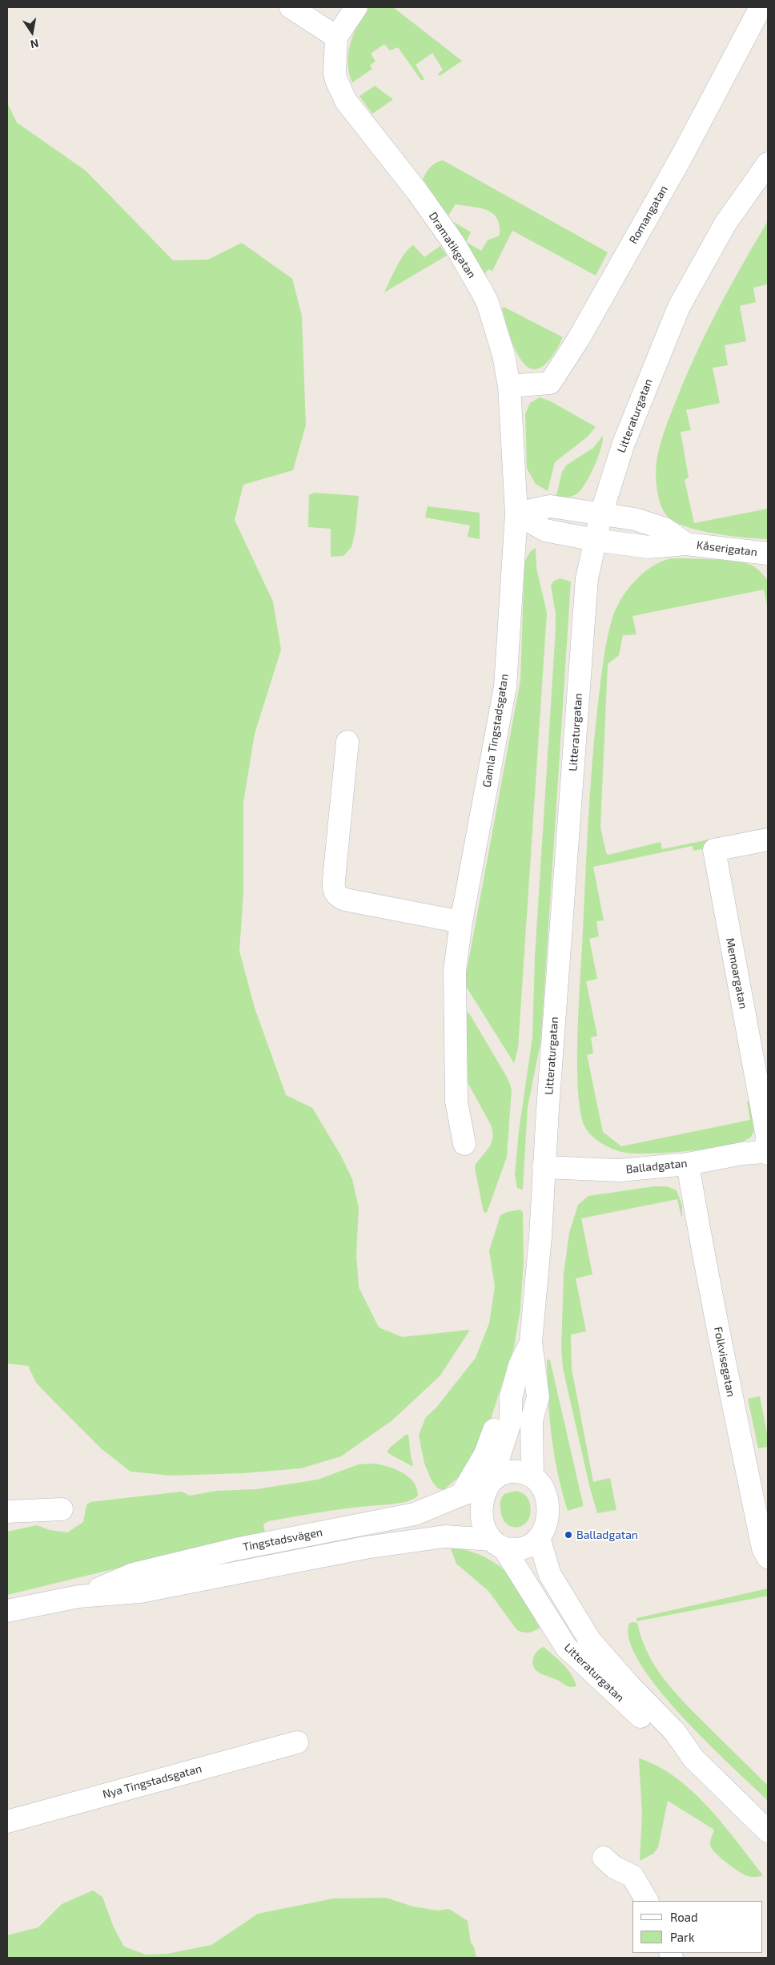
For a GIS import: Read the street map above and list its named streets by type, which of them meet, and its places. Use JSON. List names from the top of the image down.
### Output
{
  "streets": {
    "street": [
      "Romangatan",
      "Dramatikgatan",
      "Litteraturgatan",
      "Kåserigatan",
      "Gamla Tingstadsgatan",
      "Memoargatan",
      "Balladgatan",
      "Folkvisegatan",
      "Tingstadsvägen",
      "Nya Tingstadsgatan"
    ]
  },
  "crossings": [
    ["Romangatan", "Dramatikgatan"],
    ["Dramatikgatan", "Gamla Tingstadsgatan"],
    ["Litteraturgatan", "Kåserigatan"],
    ["Litteraturgatan", "Balladgatan"],
    ["Litteraturgatan", "Tingstadsvägen"],
    ["Memoargatan", "Balladgatan"],
    ["Balladgatan", "Folkvisegatan"]
  ],
  "places": ["Balladgatan"],
  "legend": ["Road", "Park"],
  "north": "bottom"
}
